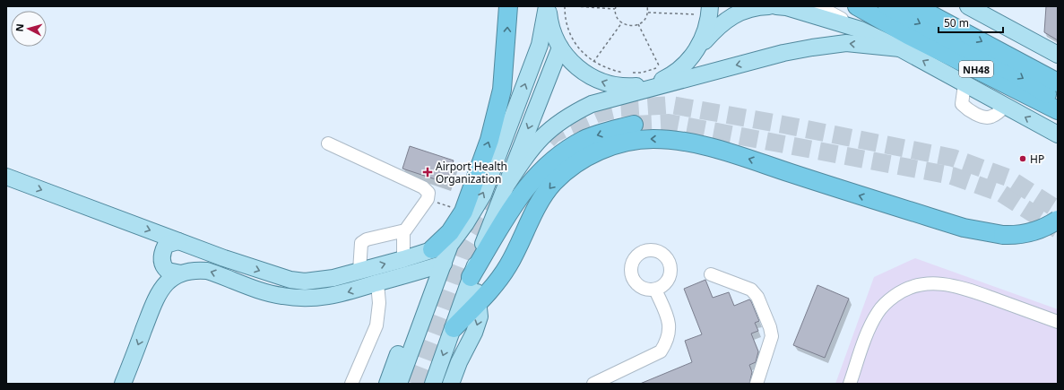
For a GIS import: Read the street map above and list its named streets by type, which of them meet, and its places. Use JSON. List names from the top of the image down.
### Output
{
  "streets": {
    "highway": ["NH48"]
  },
  "places": {
    "other": ["HP"],
    "health": ["Airport Health Organization"]
  },
  "scale_bar": "50 m",
  "north": "left"
}
